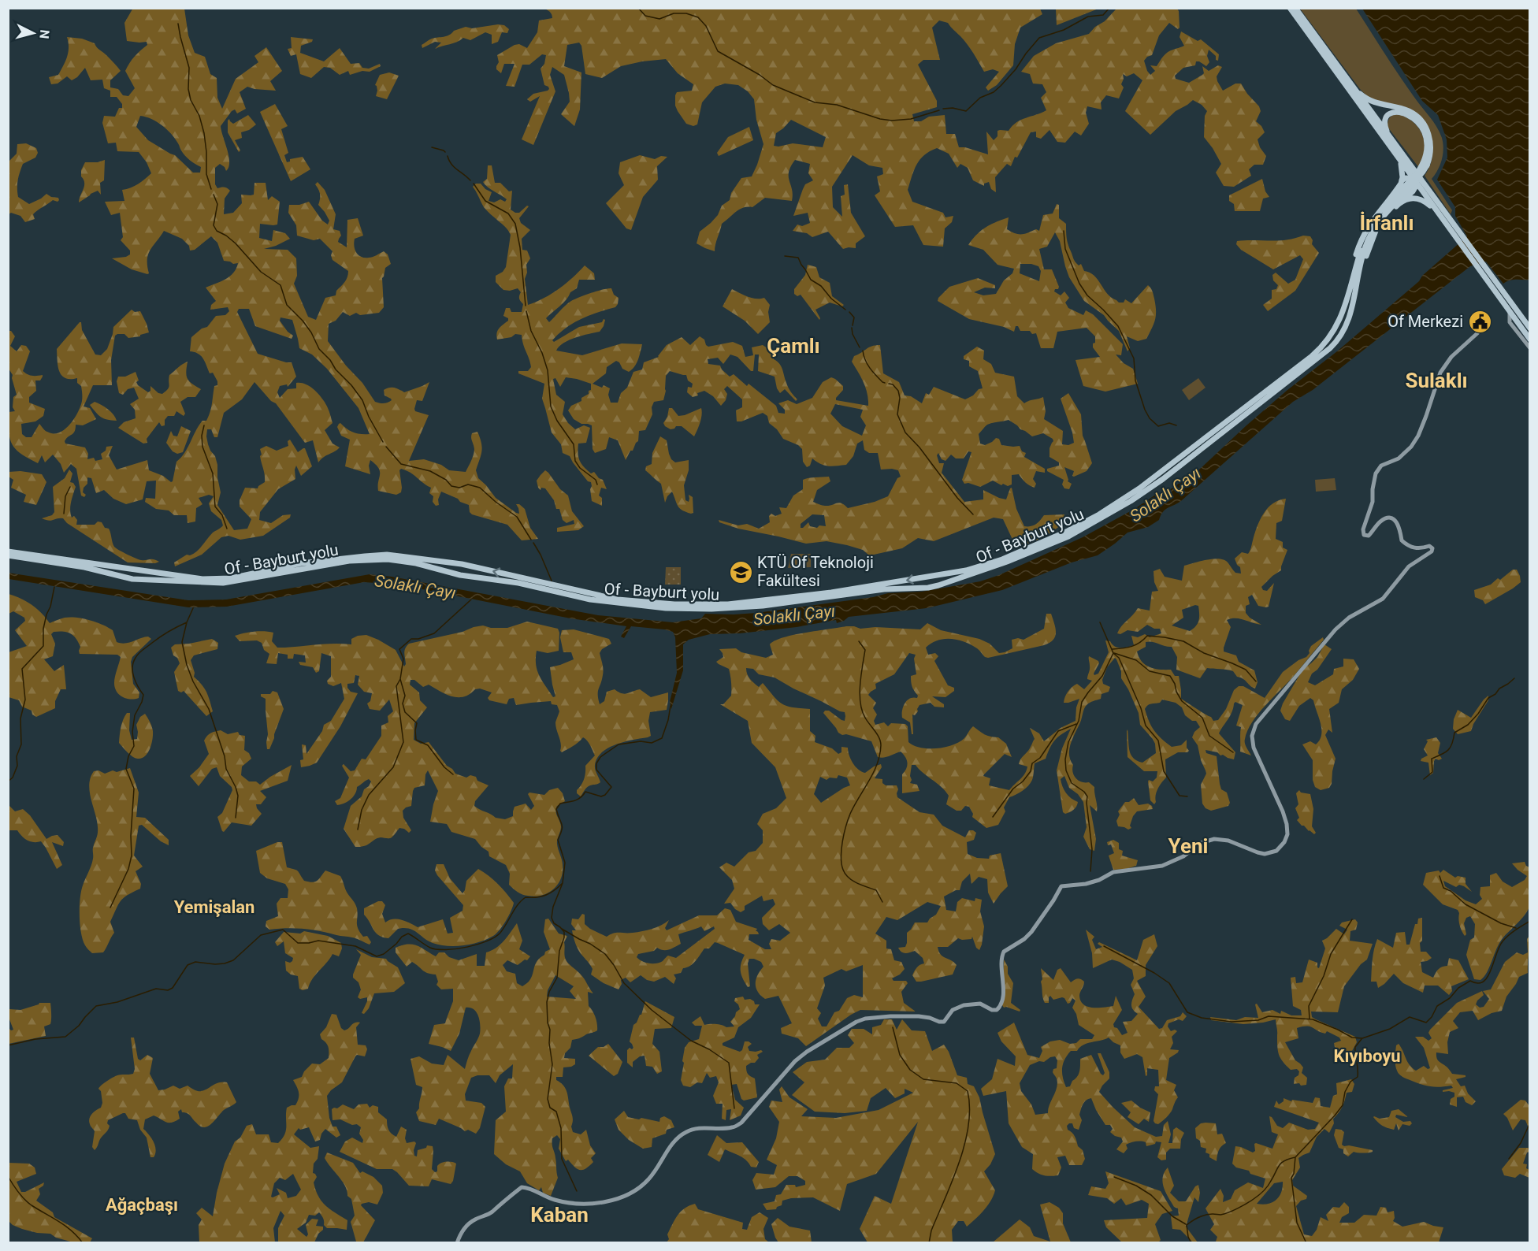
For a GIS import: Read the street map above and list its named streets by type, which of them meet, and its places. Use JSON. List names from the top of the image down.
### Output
{
  "streets": {
    "highway": ["Of - Bayburt yolu"]
  },
  "districts": [
    "İrfanlı",
    "Çamlı",
    "Sulaklı",
    "Yeni",
    "Yemişalan",
    "Kıyıboyu",
    "Ağaçbaşı",
    "Kaban"
  ],
  "water": ["Solaklı Çayı"],
  "places": {
    "public building": ["Of Merkezi"],
    "school or university": ["KTÜ Of Teknoloji Fakültesi"]
  },
  "north": "right"
}
